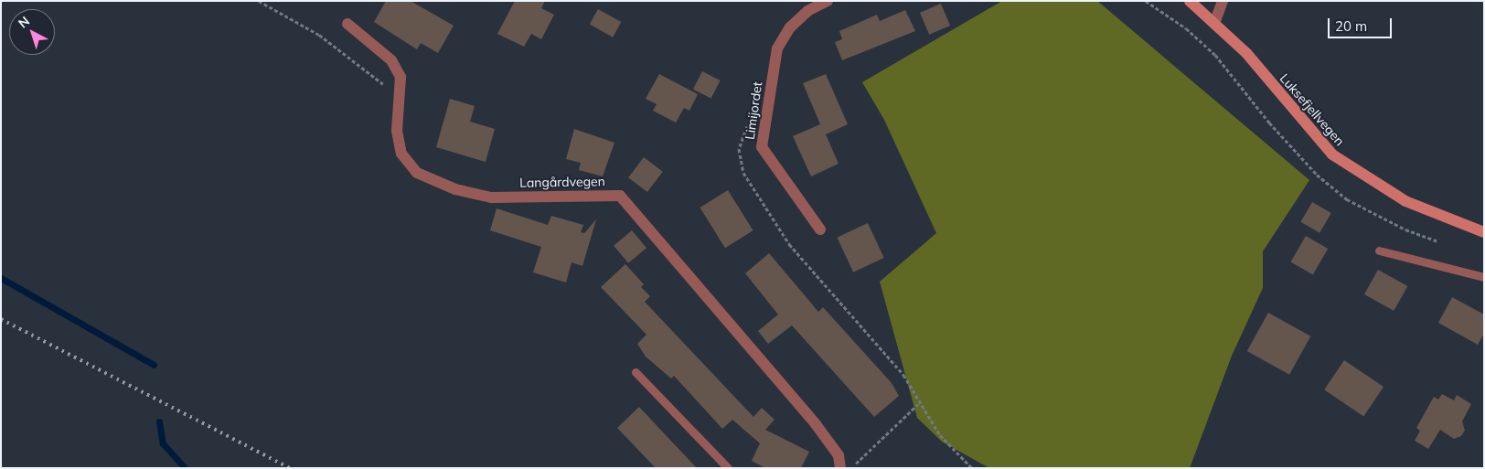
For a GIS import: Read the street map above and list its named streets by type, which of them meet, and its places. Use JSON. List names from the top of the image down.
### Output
{
  "streets": {
    "main road": ["Luksefjellvegen"],
    "street": ["Limijordet", "Langårdvegen"]
  },
  "scale_bar": "20 m",
  "north": "top left"
}
